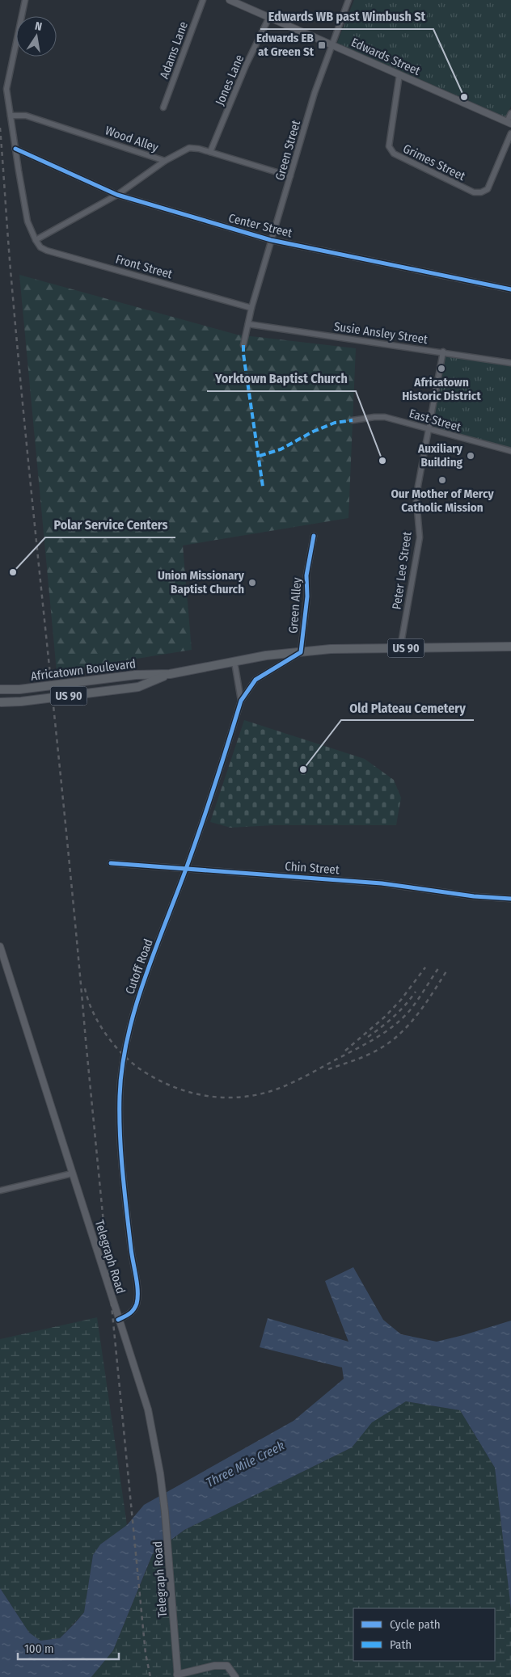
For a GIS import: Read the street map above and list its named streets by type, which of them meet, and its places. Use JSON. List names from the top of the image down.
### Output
{
  "streets": {
    "main road": ["US 90", "Africatown Boulevard"],
    "street": [
      "Adams Lane",
      "Edwards Street",
      "Jones Lane",
      "Wood Alley",
      "Green Street",
      "Grimes Street",
      "Center Street",
      "Front Street",
      "Susie Ansley Street",
      "East Street",
      "Peter Lee Street",
      "Green Alley",
      "Chin Street",
      "Cutoff Road",
      "Telegraph Road"
    ]
  },
  "crossings": [
    ["Edwards Street", "Jones Lane"],
    ["Edwards Street", "Green Street"],
    ["Edwards Street", "Grimes Street"],
    ["Jones Lane", "Wood Alley"],
    ["Wood Alley", "Green Street"],
    ["Green Street", "Center Street"],
    ["Green Street", "Front Street"],
    ["Green Street", "Susie Ansley Street"],
    ["Susie Ansley Street", "Peter Lee Street"],
    ["East Street", "Peter Lee Street"],
    ["Peter Lee Street", "Africatown Boulevard"],
    ["Green Alley", "Africatown Boulevard"],
    ["Green Alley", "Cutoff Road"],
    ["Africatown Boulevard", "Cutoff Road"],
    ["Chin Street", "Cutoff Road"],
    ["Cutoff Road", "Telegraph Road"]
  ],
  "water": ["Three Mile Creek"],
  "places": {
    "transit": ["Edwards EB at Green St"],
    "other": [
      "Edwards WB past Wimbush St",
      "Africatown Historic District",
      "Auxiliary Building",
      "Yorktown Baptist Church",
      "Our Mother of Mercy Catholic Mission",
      "Polar Service Centers",
      "Union Missionary Baptist Church",
      "Old Plateau Cemetery"
    ]
  },
  "legend": ["Cycle path", "Path"],
  "scale_bar": "100 m",
  "north": "top"
}
